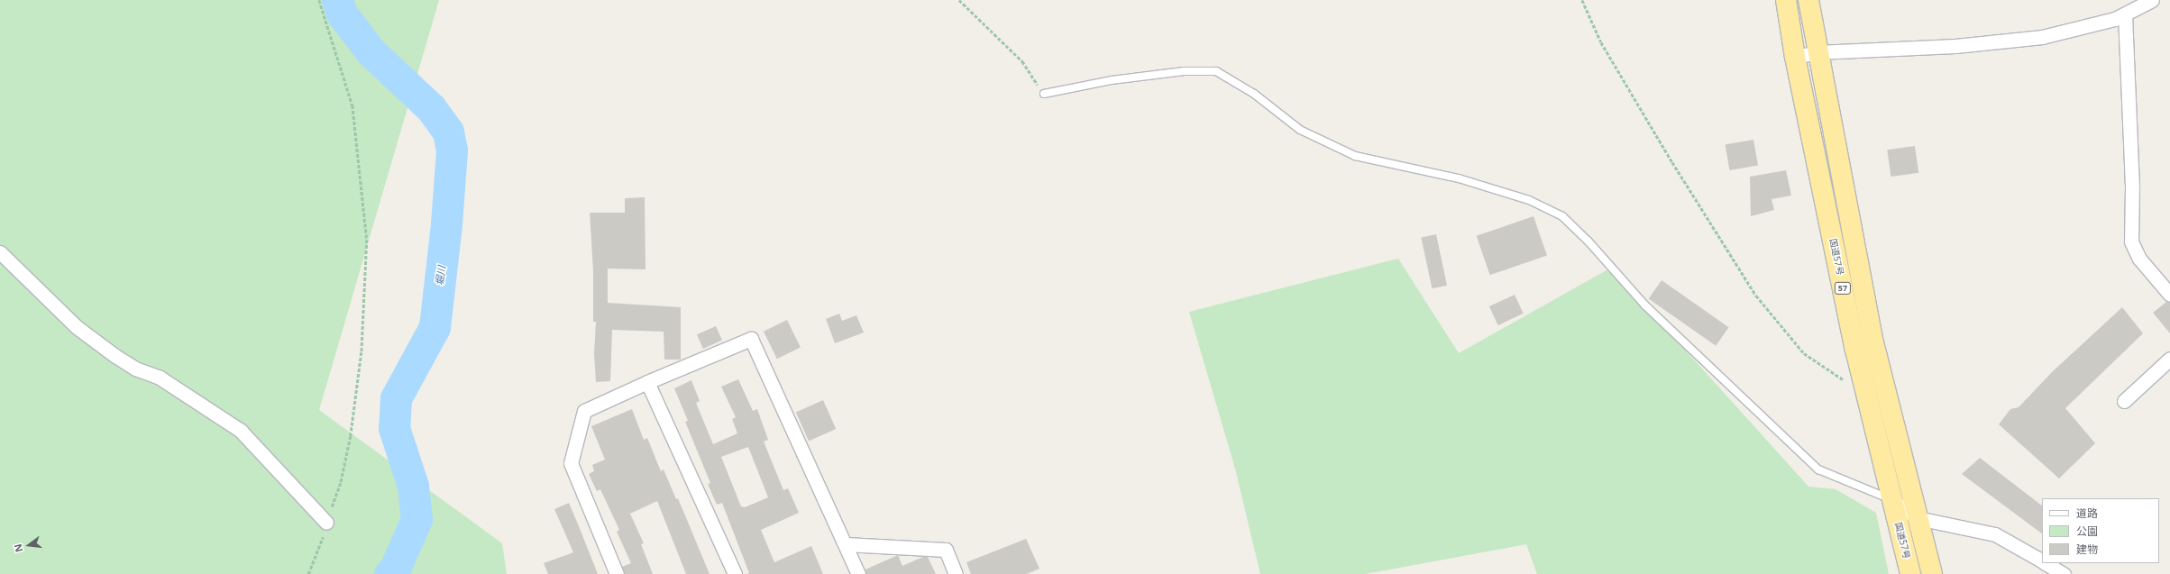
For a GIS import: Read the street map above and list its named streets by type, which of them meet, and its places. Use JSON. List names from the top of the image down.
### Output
{
  "streets": {
    "highway": ["国道57号", "57"]
  },
  "water": ["堀川"],
  "legend": ["道路", "公園", "建物"],
  "north": "left"
}
